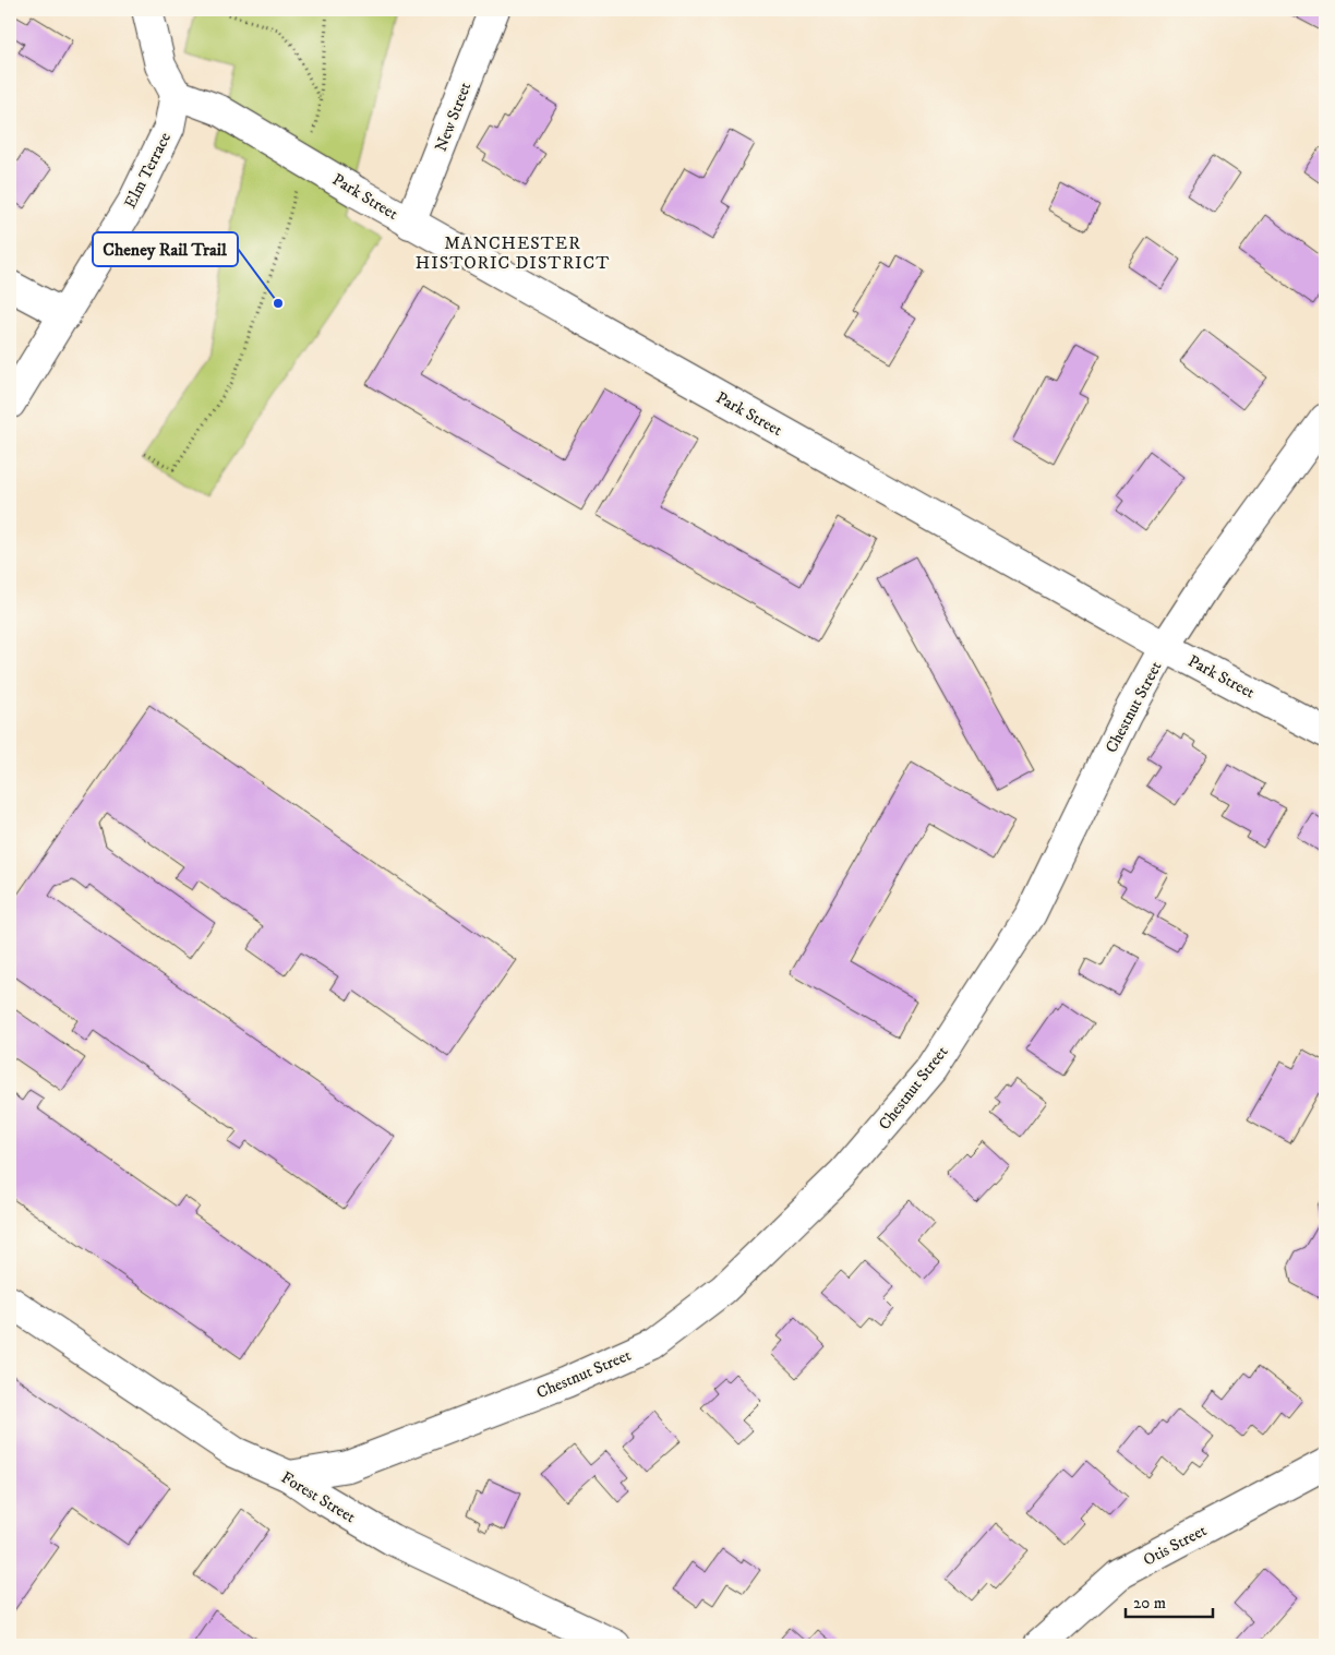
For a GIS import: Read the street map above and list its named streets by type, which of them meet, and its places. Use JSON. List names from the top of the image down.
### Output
{
  "streets": {
    "street": [
      "New Street",
      "Elm Terrace",
      "Park Street",
      "Chestnut Street",
      "Forest Street",
      "Otis Street"
    ]
  },
  "crossings": [
    ["New Street", "Park Street"],
    ["Elm Terrace", "Park Street"],
    ["Park Street", "Chestnut Street"],
    ["Chestnut Street", "Forest Street"]
  ],
  "districts": ["MANCHESTER HISTORIC DISTRICT"],
  "places": ["Cheney Rail Trail"],
  "scale_bar": "20 m"
}
